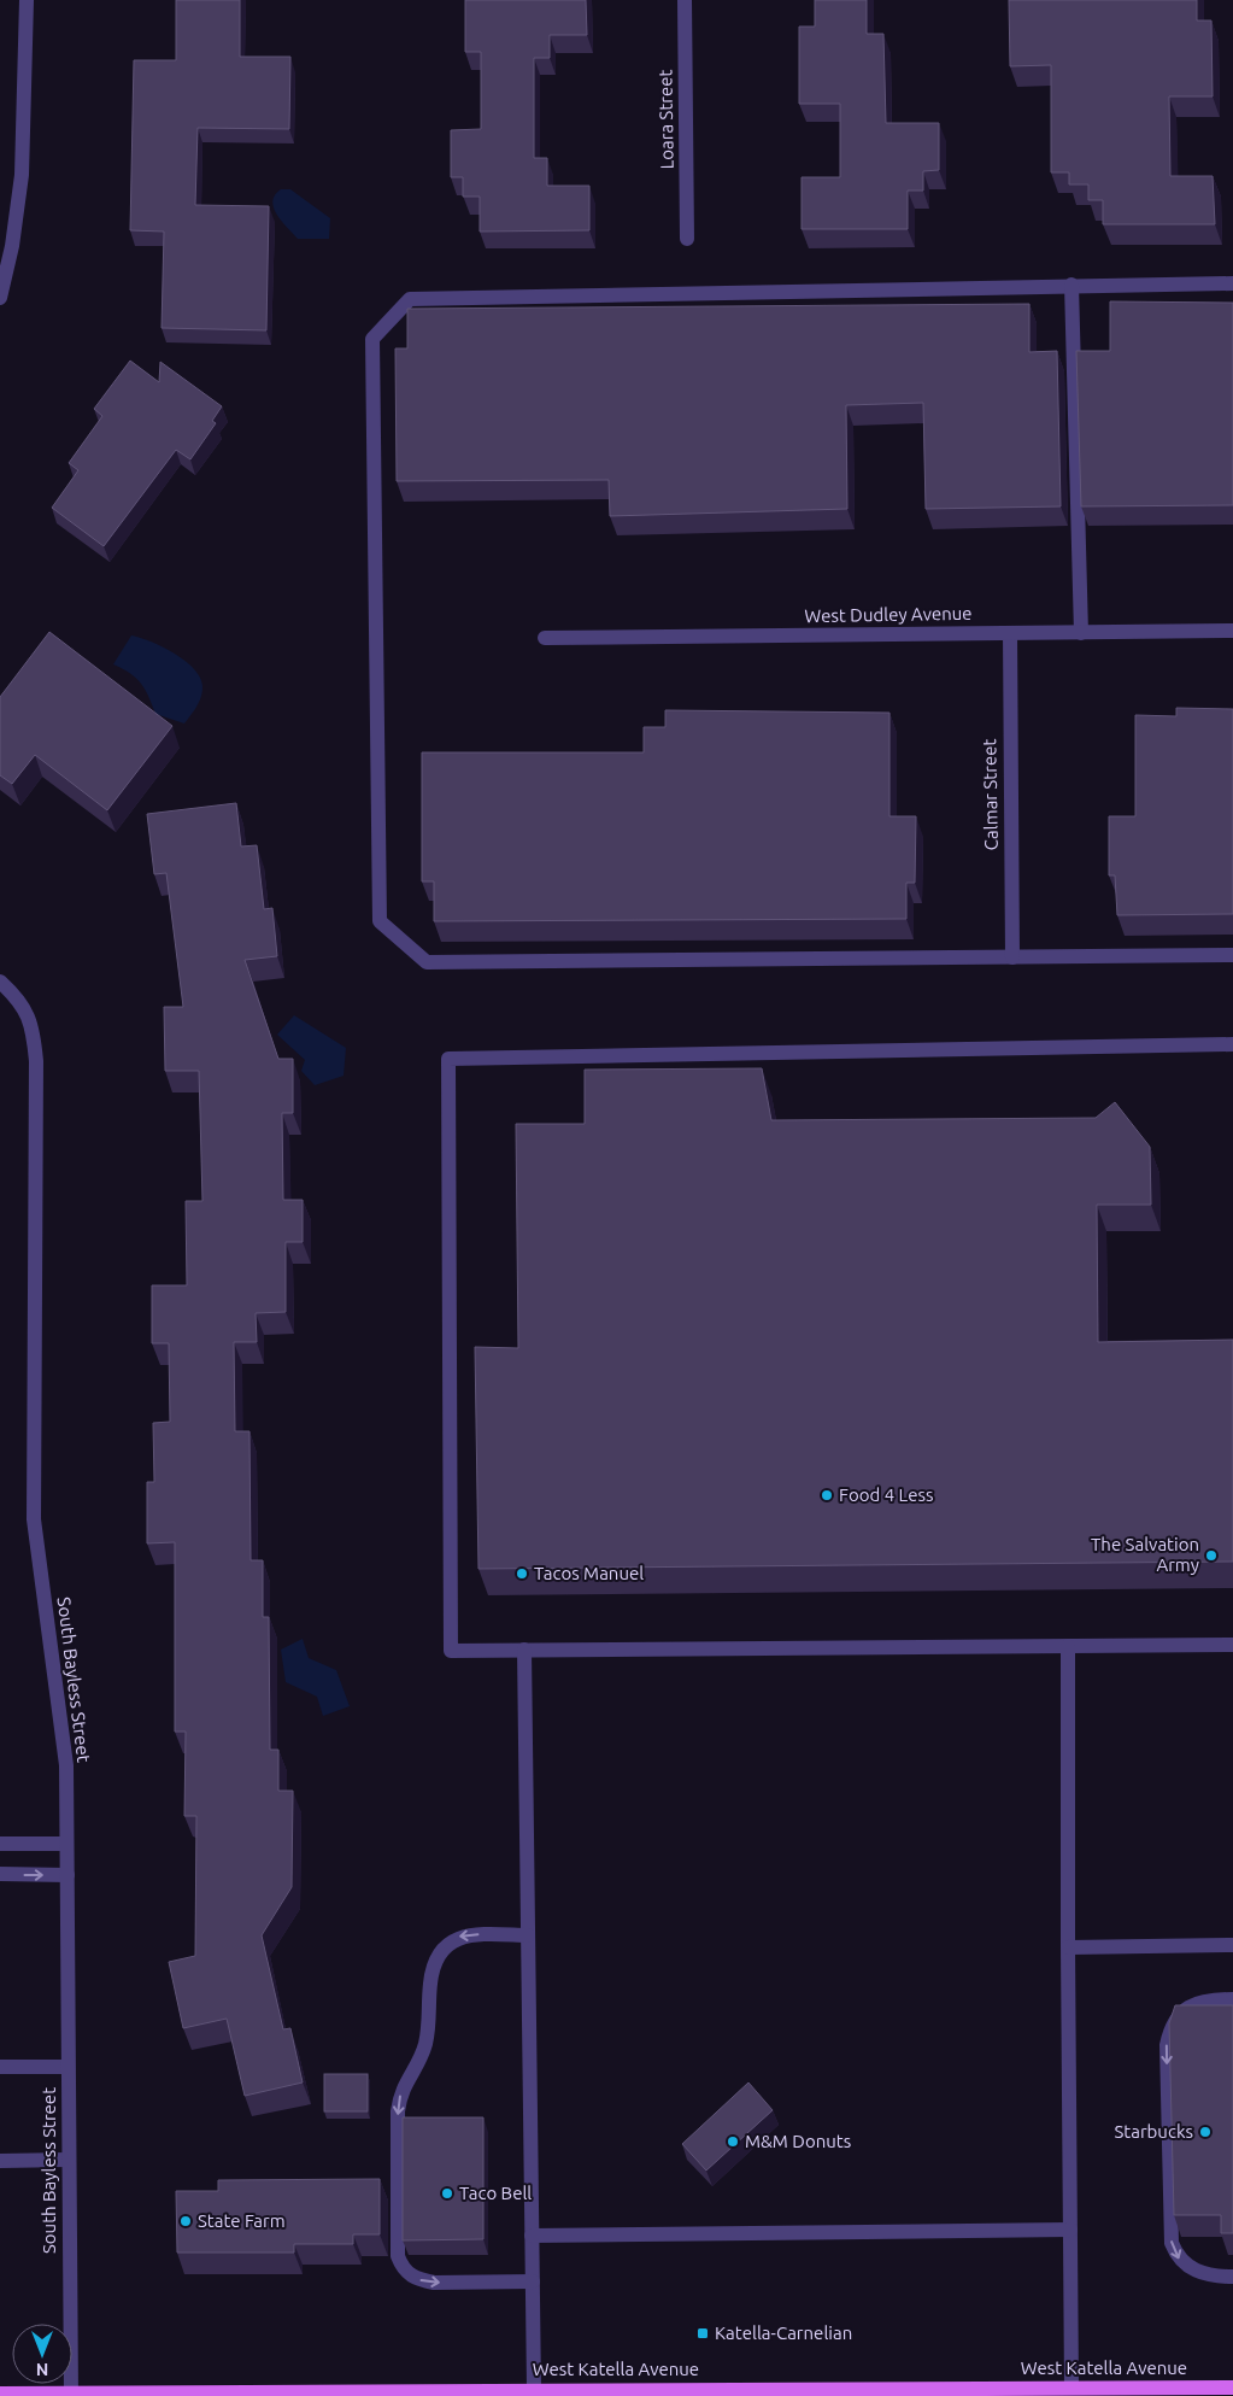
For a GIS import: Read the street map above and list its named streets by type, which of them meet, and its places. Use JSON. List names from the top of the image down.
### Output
{
  "streets": {
    "main road": ["West Katella Avenue"],
    "street": [
      "Loara Street",
      "West Dudley Avenue",
      "Calmar Street",
      "South Bayless Street"
    ]
  },
  "crossings": [
    ["West Dudley Avenue", "Calmar Street"],
    ["South Bayless Street", "West Katella Avenue"]
  ],
  "places": {
    "other": [
      "Food 4 Less",
      "The Salvation Army",
      "Tacos Manuel",
      "Starbucks",
      "M&M Donuts",
      "Taco Bell",
      "State Farm"
    ],
    "transit": ["Katella-Carnelian"]
  },
  "north": "bottom"
}
